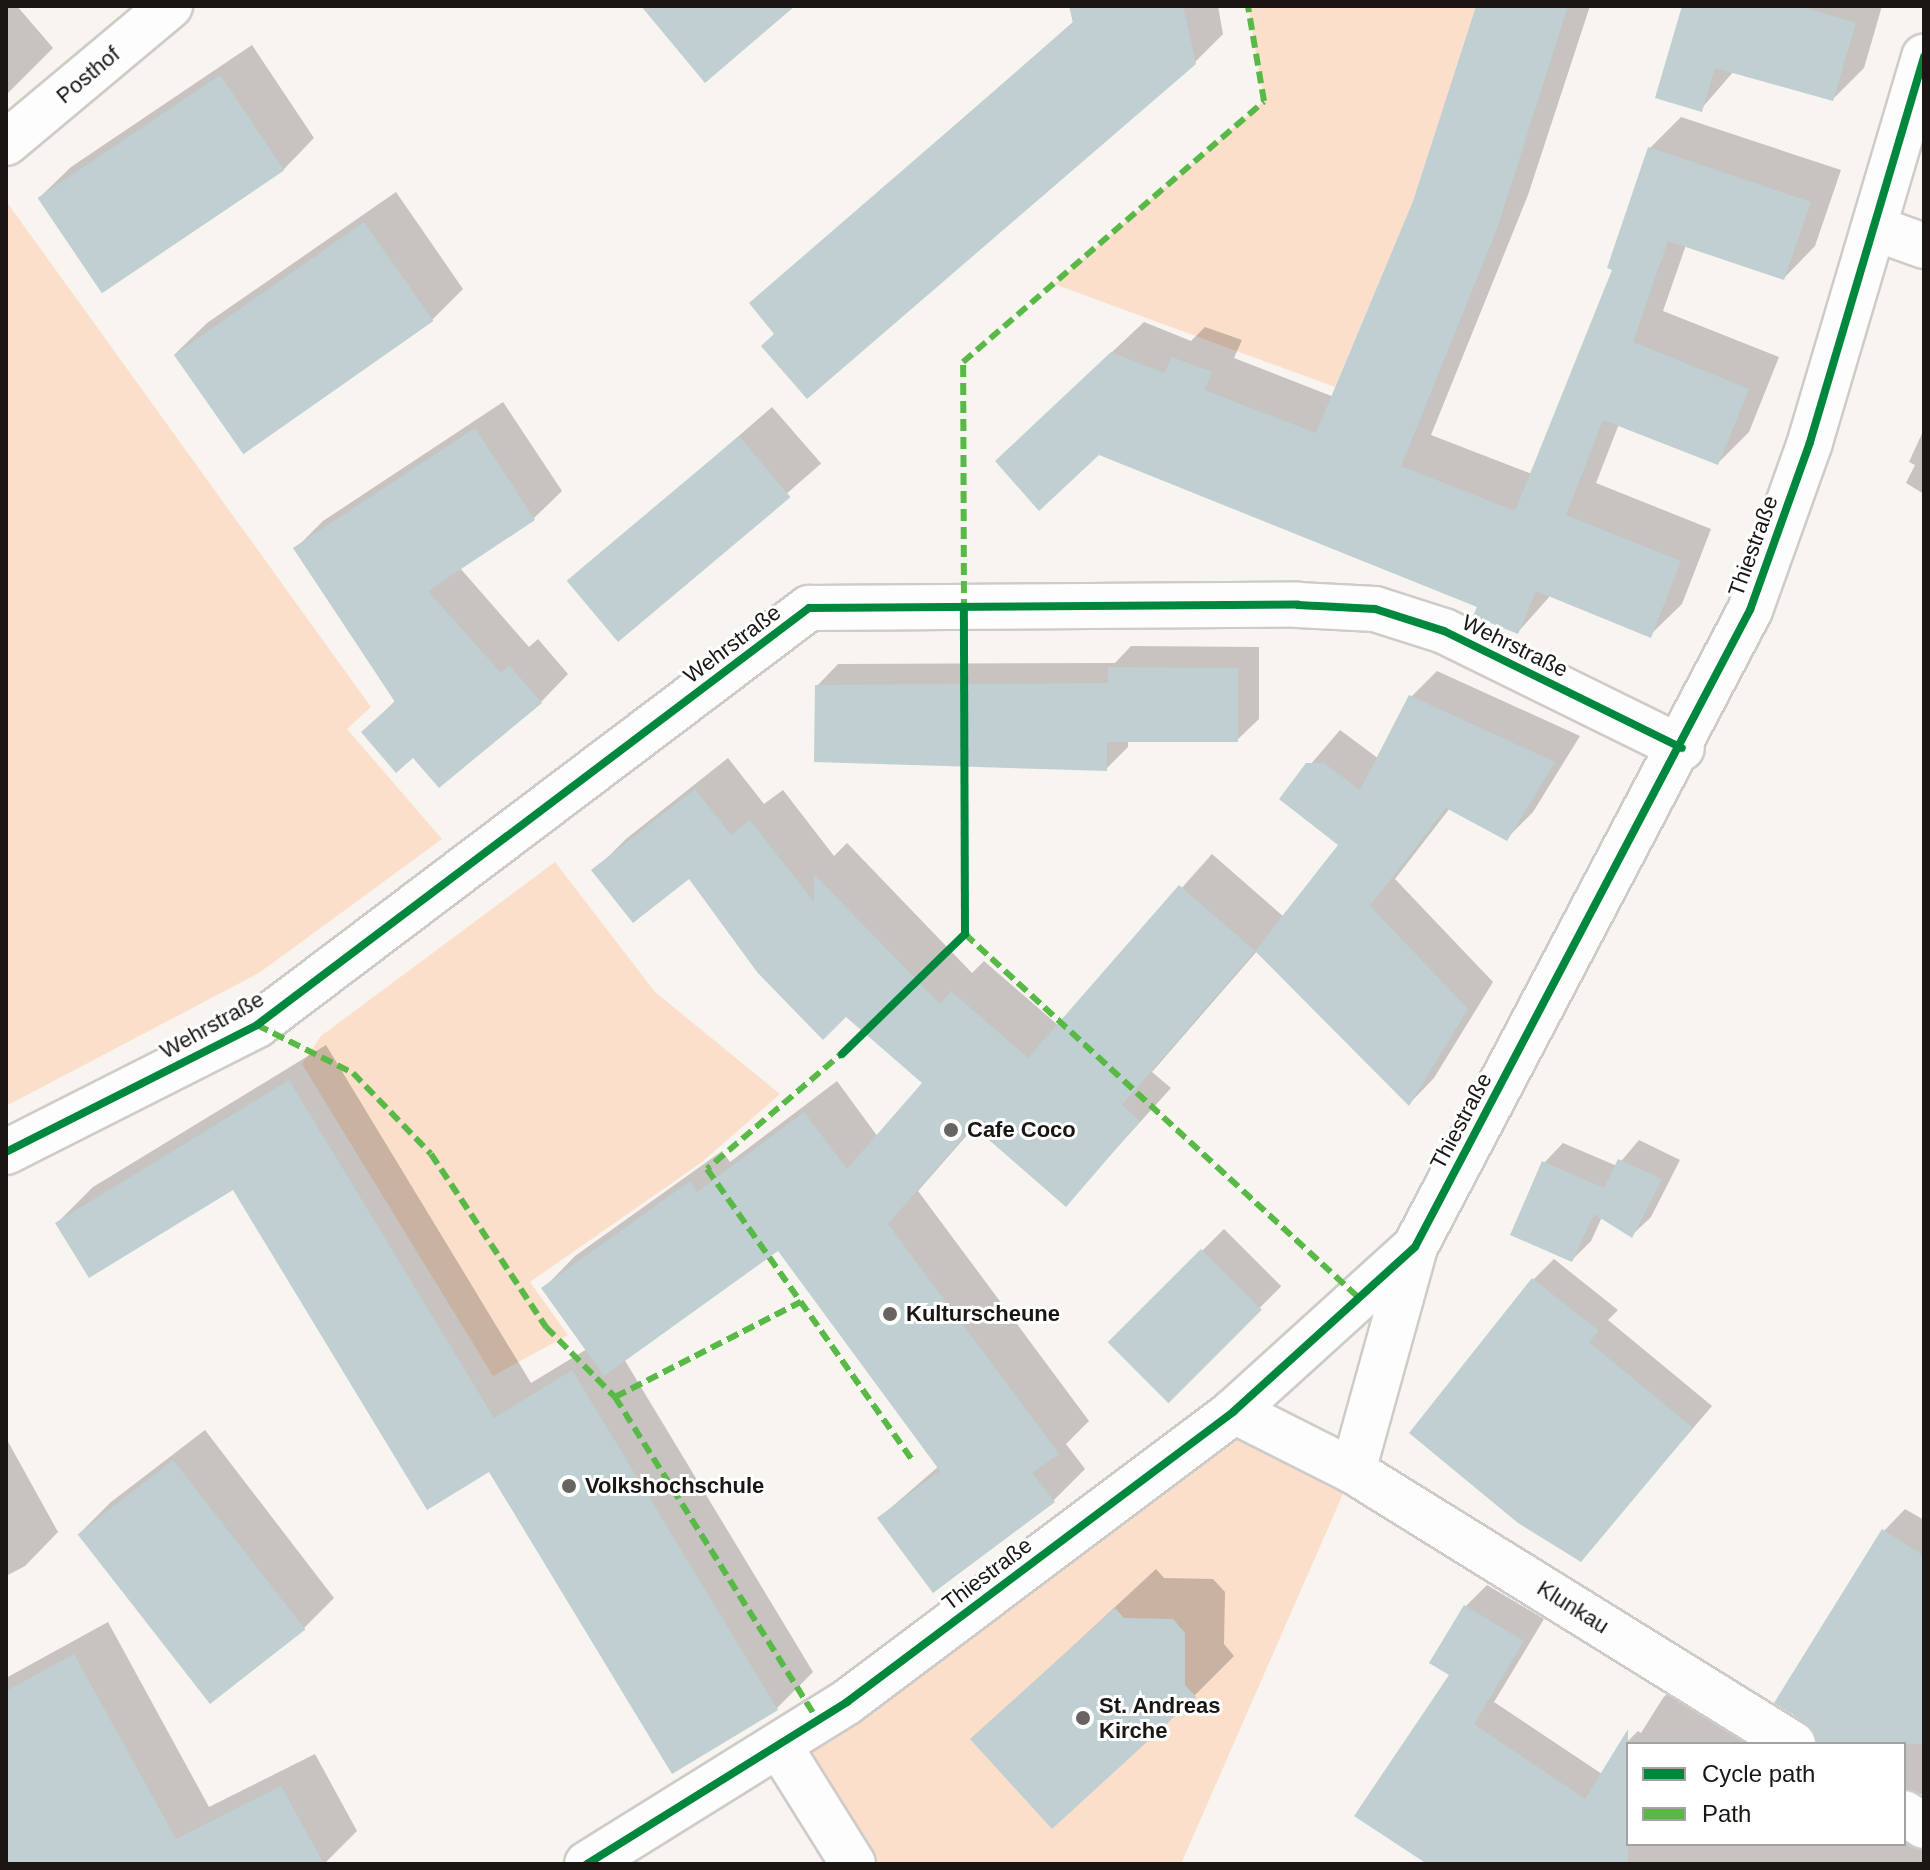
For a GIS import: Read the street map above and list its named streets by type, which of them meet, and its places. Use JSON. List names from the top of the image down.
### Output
{
  "streets": {
    "street": [
      "Posthof",
      "Thiestraße",
      "Wehrstraße",
      "Klunkau"
    ]
  },
  "crossings": [
    ["Thiestraße", "Wehrstraße"],
    ["Thiestraße", "Klunkau"]
  ],
  "places": [
    "Cafe Coco",
    "Kulturscheune",
    "Volkshochschule",
    "St. Andreas Kirche"
  ],
  "legend": ["Cycle path", "Path"]
}
